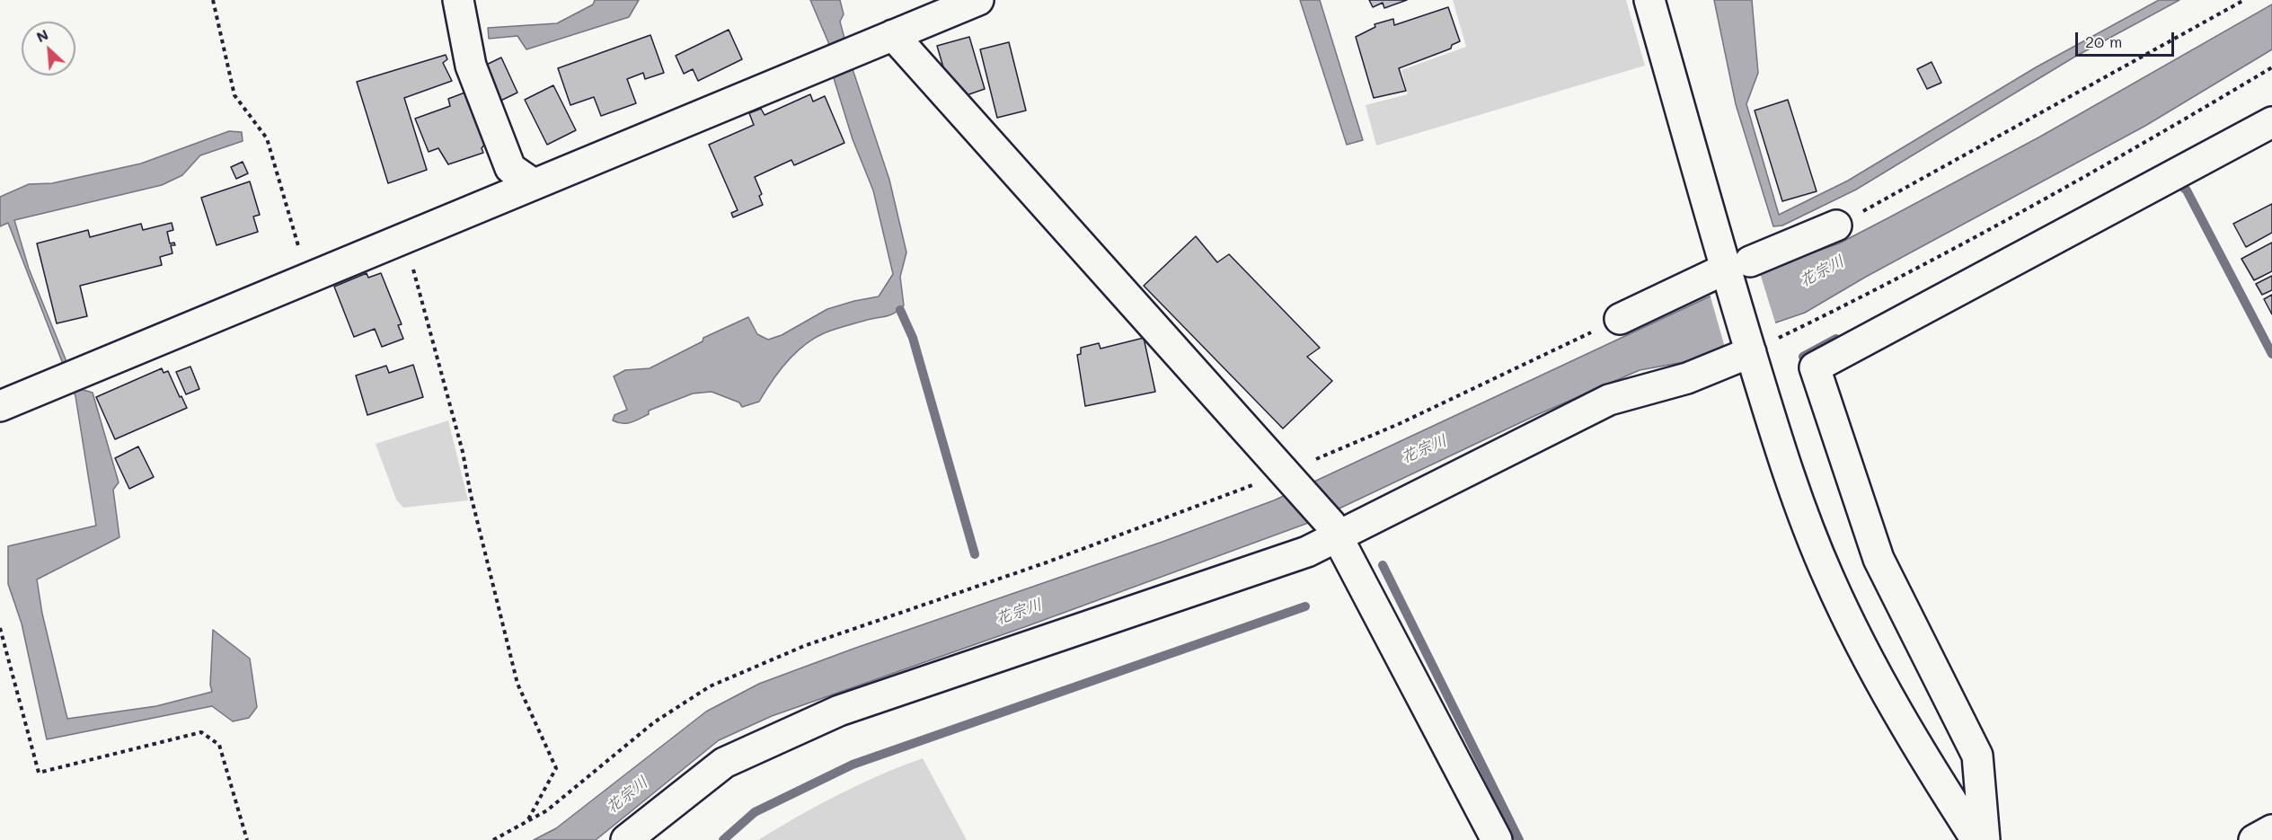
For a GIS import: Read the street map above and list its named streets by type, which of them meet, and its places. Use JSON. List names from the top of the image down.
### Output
{
  "water": ["花宗川"],
  "scale_bar": "20 m",
  "north": "top left"
}
